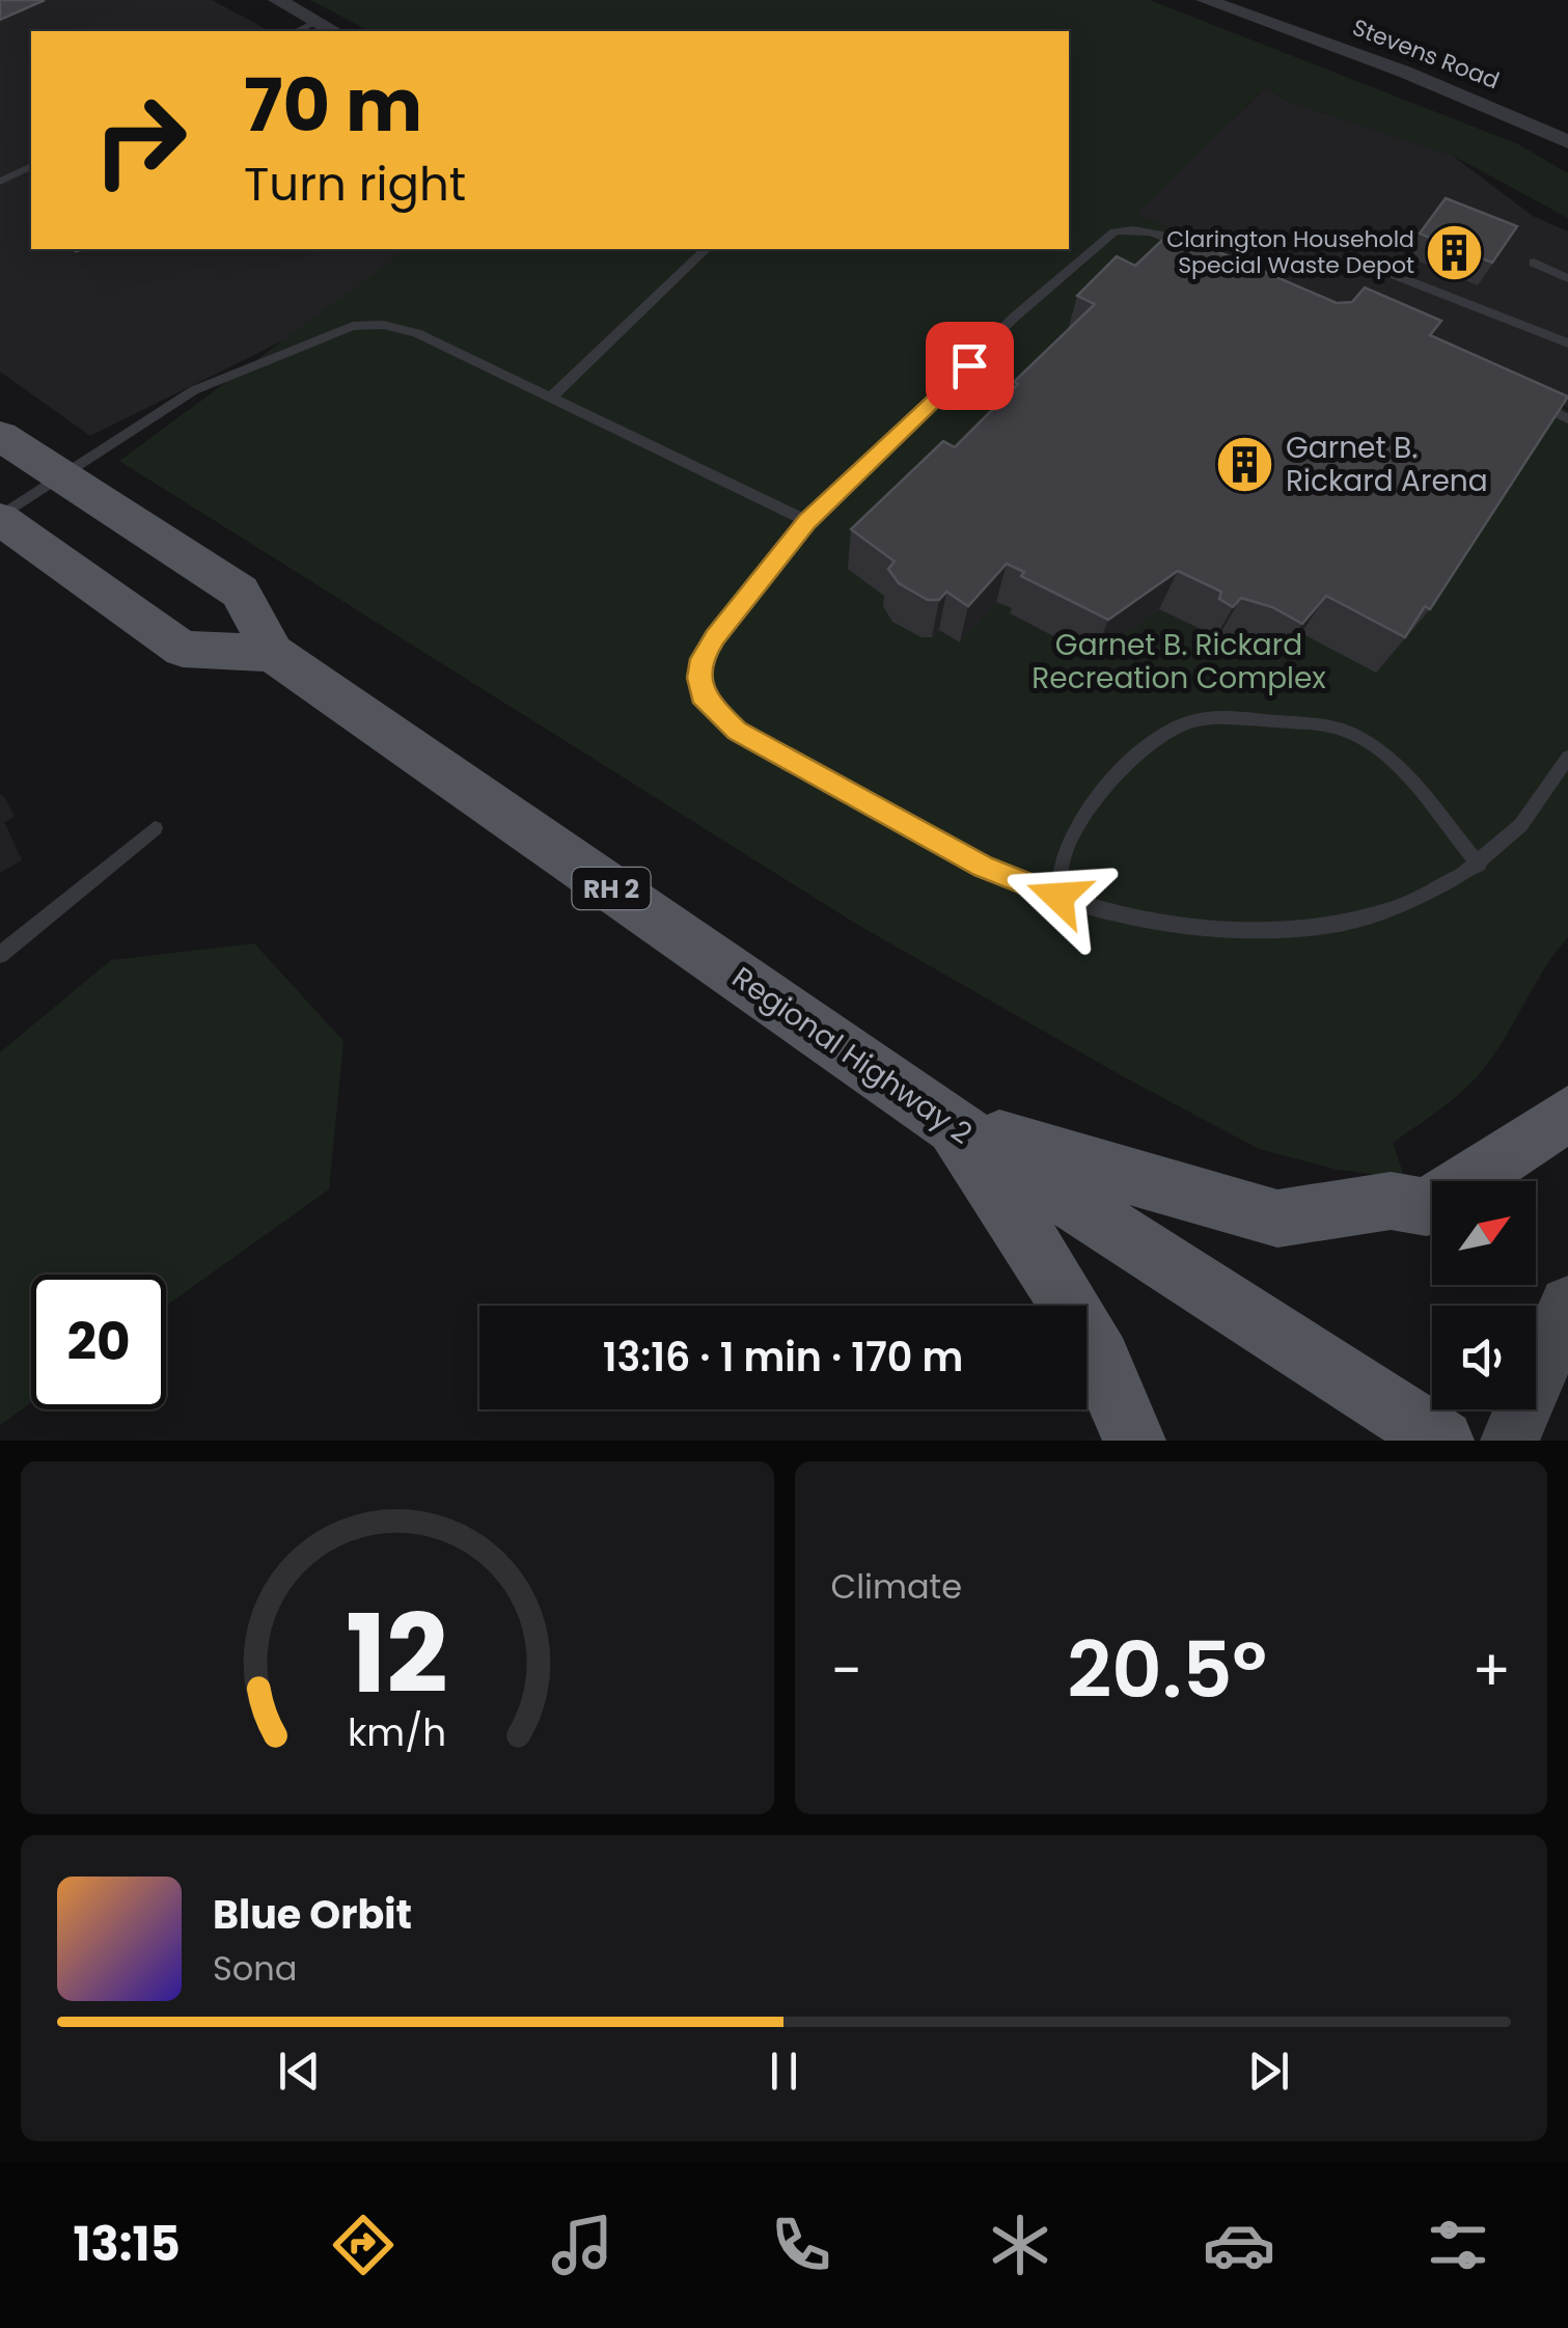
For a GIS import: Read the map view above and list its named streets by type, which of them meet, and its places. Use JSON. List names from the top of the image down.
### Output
{
  "streets": {
    "main road": ["RH 2", "Regional Highway 2"],
    "street": ["Stevens Road"]
  },
  "parks": ["Garnet B. Rickard Recreation Complex"],
  "places": {
    "building": ["Clarington Household Special Waste Depot", "Garnet B. Rickard Arena"]
  },
  "north": "top right",
  "page": {
    "turn": ["70 m", "Turn right"],
    "limit": "20",
    "trip": "13:16 · 1 min · 170 m",
    "tile": "Climate",
    "heat": ["−", "20.5°", "+"],
    "song": ["Blue Orbit", "Sona"],
    "tabs": "13:15",
    "gauge": ["12", "km/h"]
  }
}
